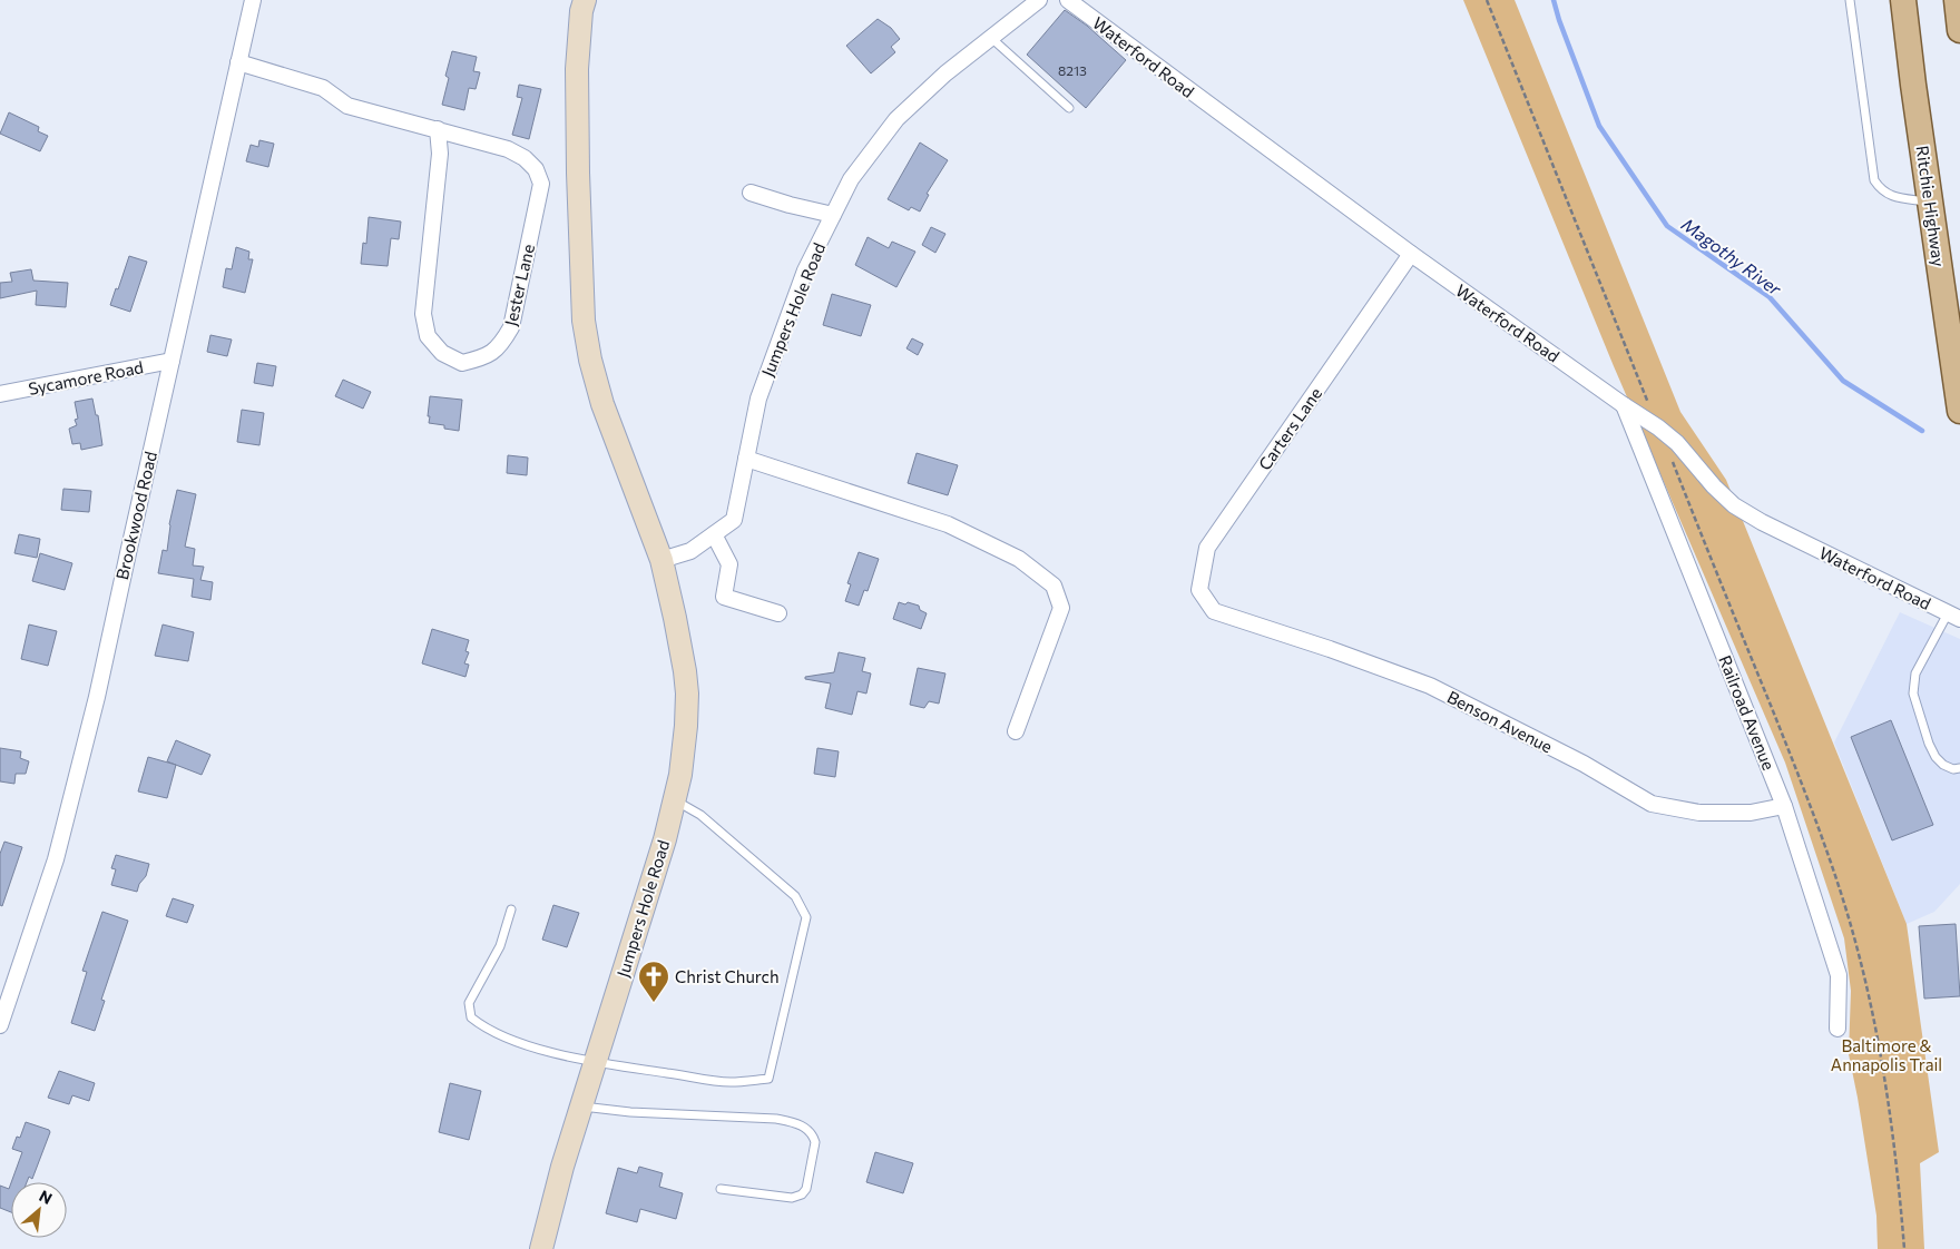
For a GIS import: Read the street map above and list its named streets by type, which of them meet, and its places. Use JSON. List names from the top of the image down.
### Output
{
  "streets": {
    "main road": ["Ritchie Highway", "Jumpers Hole Road"],
    "street": [
      "Waterford Road",
      "Jester Lane",
      "Sycamore Road",
      "Carters Lane",
      "Brookwood Road",
      "Railroad Avenue",
      "Benson Avenue"
    ]
  },
  "crossings": [
    ["Waterford Road", "Carters Lane"],
    ["Waterford Road", "Railroad Avenue"],
    ["Jester Lane", "Brookwood Road"],
    ["Sycamore Road", "Brookwood Road"],
    ["Carters Lane", "Benson Avenue"],
    ["Railroad Avenue", "Benson Avenue"]
  ],
  "water": ["Magothy River"],
  "parks": ["Baltimore & Annapolis Trail"],
  "places": {
    "church": ["Christ Church"]
  },
  "house_numbers": ["8213"],
  "north": "top right"
}
